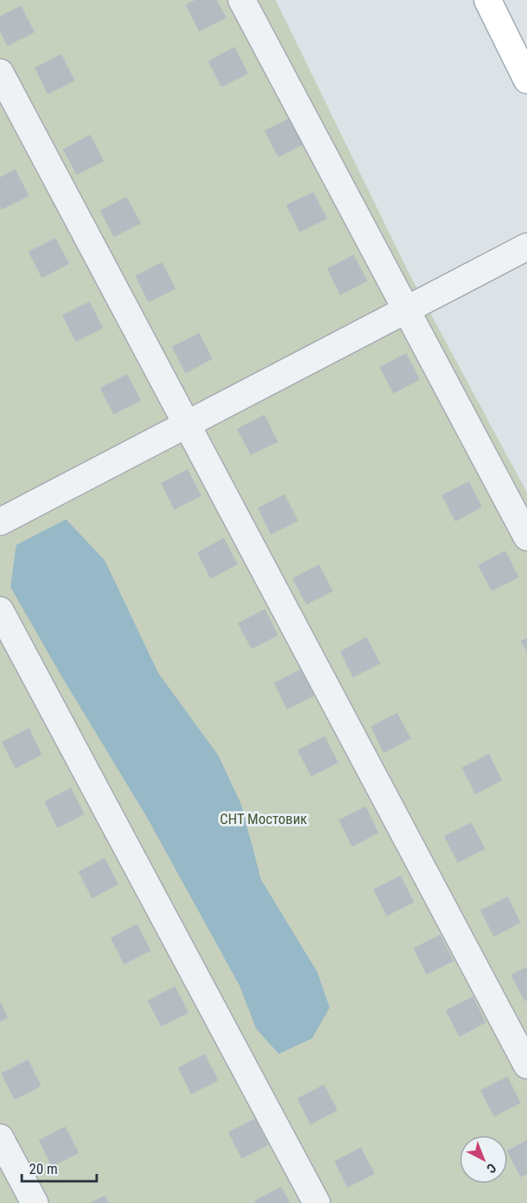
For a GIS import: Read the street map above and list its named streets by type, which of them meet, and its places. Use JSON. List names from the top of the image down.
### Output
{
  "parks": ["СНТ Мостовик"],
  "scale_bar": "20 m",
  "north": "bottom right"
}
